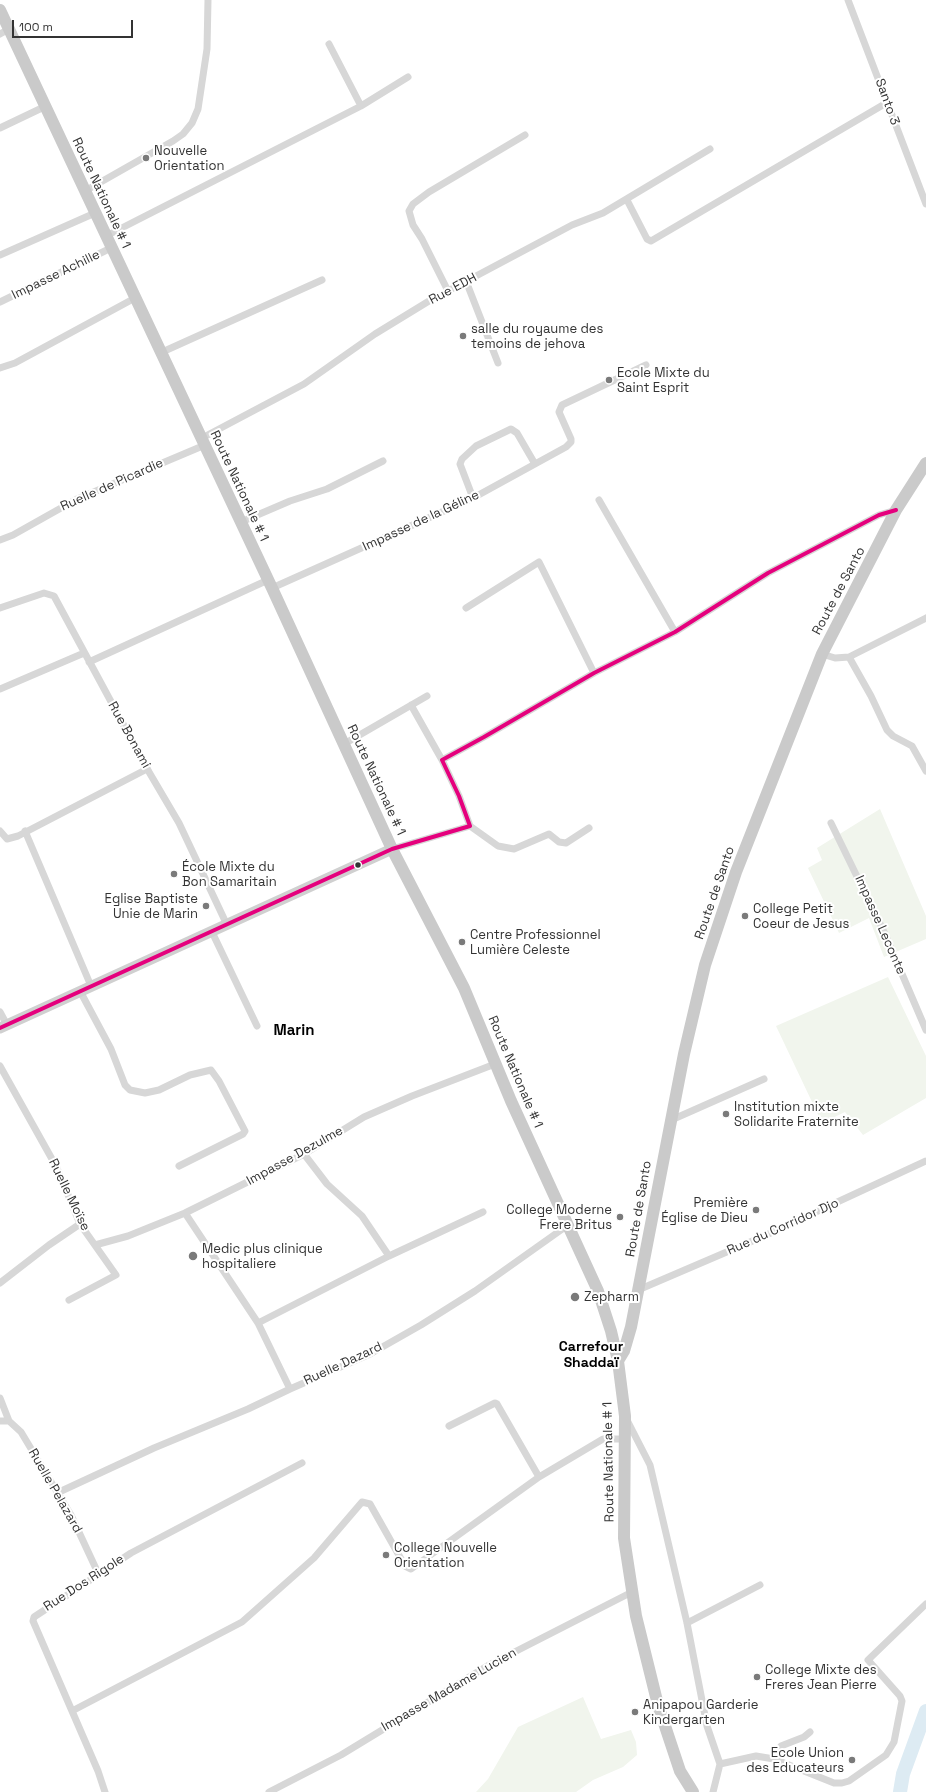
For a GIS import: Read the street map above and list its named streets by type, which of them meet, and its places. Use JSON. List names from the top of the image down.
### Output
{
  "streets": {
    "main road": ["Route Nationale # 1", "Route de Santo"],
    "street": [
      "Santo 3",
      "Impasse Achille",
      "Rue EDH",
      "Ruelle de Picardie",
      "Impasse de la Géline",
      "Rue Bonami",
      "Impasse Leconte",
      "Impasse Dezulme",
      "Ruelle Moïse",
      "Rue du Corridor Djo",
      "Ruelle Dazard",
      "Ruelle Pelazard",
      "Rue Dos Rigole",
      "Impasse Madame Lucien"
    ]
  },
  "crossings": [
    ["Route Nationale # 1", "Impasse Achille"],
    ["Route Nationale # 1", "Rue EDH"],
    ["Route Nationale # 1", "Ruelle de Picardie"],
    ["Route Nationale # 1", "Impasse de la Géline"],
    ["Route Nationale # 1", "Route de Santo"],
    ["Route Nationale # 1", "Impasse Dezulme"],
    ["Route Nationale # 1", "Ruelle Dazard"],
    ["Route Nationale # 1", "Impasse Madame Lucien"],
    ["Rue EDH", "Ruelle de Picardie"],
    ["Impasse de la Géline", "Rue Bonami"],
    ["Route de Santo", "Rue du Corridor Djo"],
    ["Impasse Dezulme", "Ruelle Moïse"],
    ["Impasse Dezulme", "Ruelle Dazard"],
    ["Ruelle Pelazard", "Rue Dos Rigole"]
  ],
  "districts": ["Marin", "Carrefour Shaddaï"],
  "places": [
    "Nouvelle Orientation",
    "salle du royaume des temoins de jehova",
    "Ecole Mixte du Saint Esprit",
    "École Mixte du Bon Samaritain",
    "Eglise Baptiste Unie de Marin",
    "College Petit Coeur de Jesus",
    "Centre Professionnel Lumière Celeste",
    "Institution mixte Solidarite Fraternite",
    "Première Église de Dieu",
    "College Moderne Frere Britus",
    "Medic plus clinique hospitaliere",
    "Zepharm",
    "College Nouvelle Orientation",
    "College Mixte des Freres Jean Pierre",
    "Anipapou Garderie Kindergarten",
    "Ecole Union des Educateurs"
  ],
  "scale_bar": "100 m"
}
